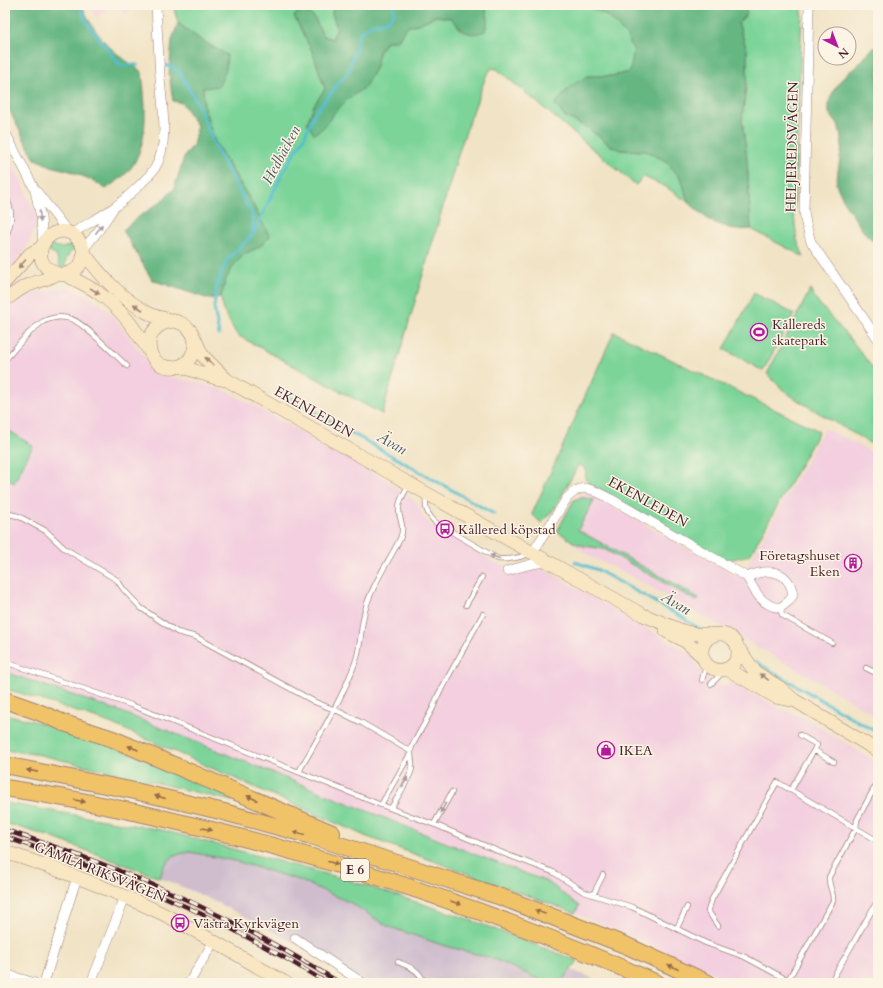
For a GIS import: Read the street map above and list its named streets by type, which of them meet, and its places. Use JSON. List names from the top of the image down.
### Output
{
  "streets": {
    "highway": ["E 6"],
    "street": ["HELJEREDSVÄGEN", "EKENLEDEN", "GAMLA RIKSVÄGEN"]
  },
  "water": ["Hedbäcken", "Ävan"],
  "places": {
    "sports": ["Kållereds skatepark"],
    "bus stop": ["Kållered köpstad", "Västra Kyrkvägen"],
    "building": ["Företagshuset Eken"],
    "shop": ["IKEA"]
  },
  "north": "bottom right"
}
